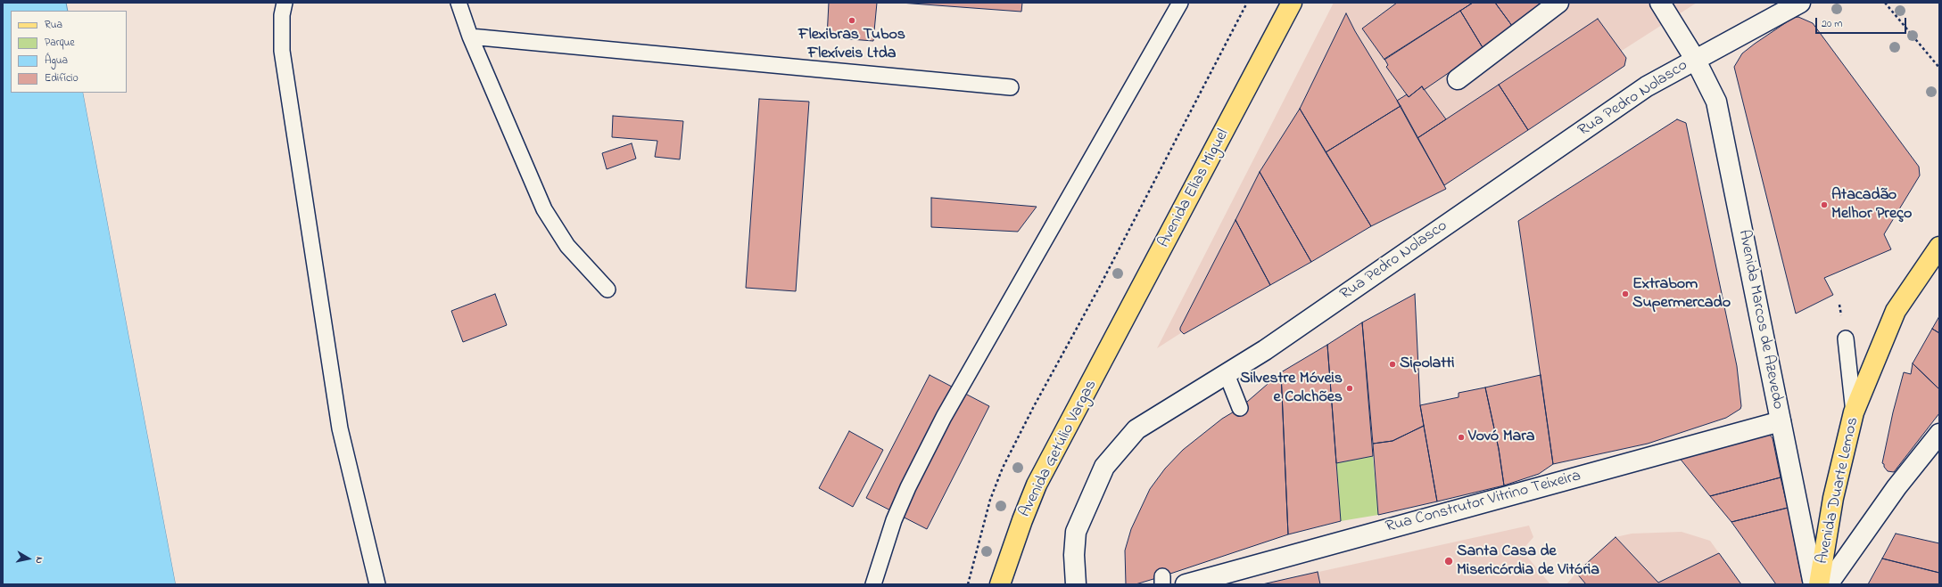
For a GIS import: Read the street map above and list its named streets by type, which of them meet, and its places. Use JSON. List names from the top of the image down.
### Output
{
  "streets": {
    "main road": [
      "Rua Pedro Nolasco",
      "Avenida Elias Miguel",
      "Avenida Marcos de Azevedo",
      "Avenida Getúlio Vargas",
      "Avenida Duarte Lemos",
      "Rua Construtor Vitrino Teixeira"
    ]
  },
  "crossings": [
    ["Rua Pedro Nolasco", "Avenida Marcos de Azevedo"],
    ["Avenida Elias Miguel", "Avenida Getúlio Vargas"],
    ["Avenida Marcos de Azevedo", "Rua Construtor Vitrino Teixeira"]
  ],
  "places": [
    "Flexibras Tubos Flexíveis Ltda",
    "Atacadão Melhor Preço",
    "Extrabom Supermercado",
    "Sipolatti",
    "Silvestre Móveis e Colchões",
    "Vovó Mara",
    "Santa Casa de Misericórdia de Vitória"
  ],
  "legend": [
    "Rua",
    "Parque",
    "Água",
    "Edifício"
  ],
  "scale_bar": "20 m",
  "north": "right"
}
